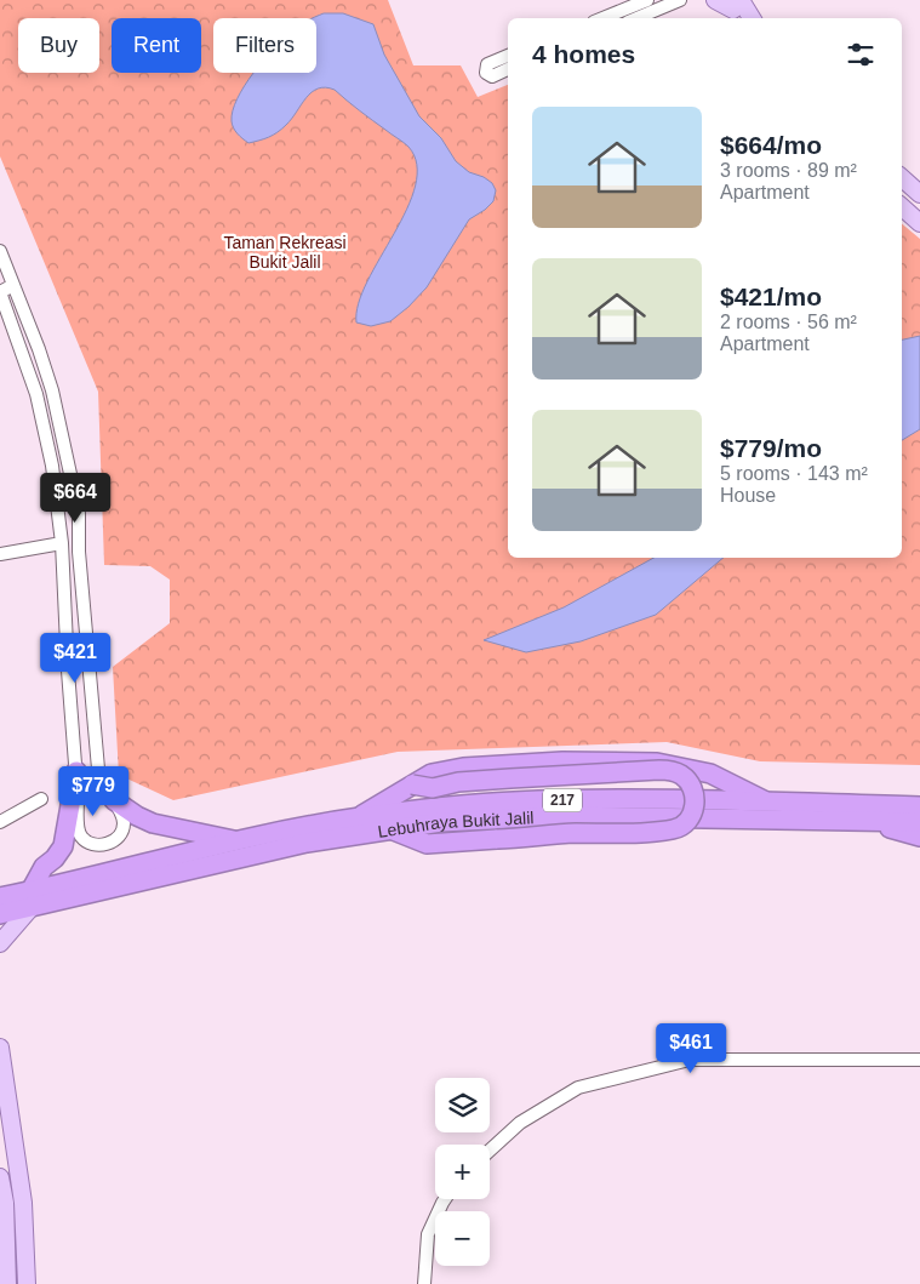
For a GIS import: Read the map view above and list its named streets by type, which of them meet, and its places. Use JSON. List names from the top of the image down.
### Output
{
  "streets": {
    "highway": ["217", "Lebuhraya Bukit Jalil"]
  },
  "parks": ["Taman Rekreasi Bukit Jalil"],
  "page": {
    "chip": ["Buy", "Rent", "Filters"],
    "heading": "4 homes",
    "list": [
      {
        "name": "$664/mo",
        "note": "3 rooms · 89 m² · Apartment"
      },
      {
        "name": "$421/mo",
        "note": "2 rooms · 56 m² · Apartment"
      },
      {
        "name": "$779/mo",
        "note": "5 rooms · 143 m² · House"
      }
    ],
    "price": [
      "$664",
      "$421",
      "$779",
      "$461"
    ],
    "map_buttons": ["+", "−"]
  }
}
